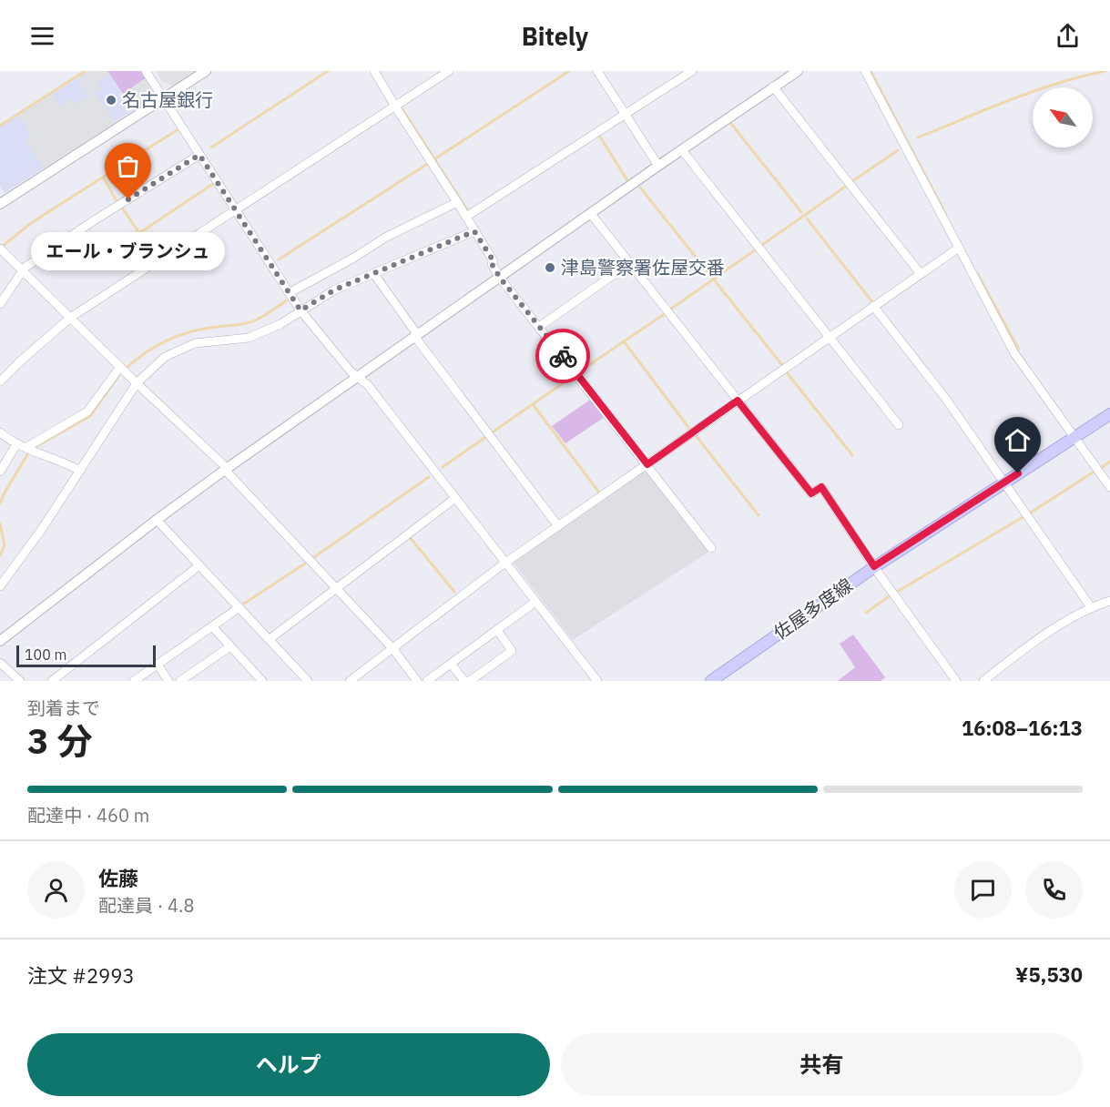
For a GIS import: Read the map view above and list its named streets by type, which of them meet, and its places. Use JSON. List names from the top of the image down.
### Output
{
  "streets": {
    "main road": ["佐屋多度線"]
  },
  "places": ["名古屋銀行", "エール・ブランシュ", "津島警察署佐屋交番"],
  "scale_bar": "100 m",
  "north": "top left",
  "page": {
    "header": "Bitely",
    "bubble": "エール・ブランシュ",
    "scale": "100 m",
    "heading": ["3 分", "到着まで", "16:08–16:13"],
    "panel": [
      "佐藤",
      "配達員 · 4.8",
      "注文 #2993",
      "¥5,530"
    ],
    "bar": "配達中 · 460 m",
    "buttons": ["ヘルプ", "共有"]
  }
}
